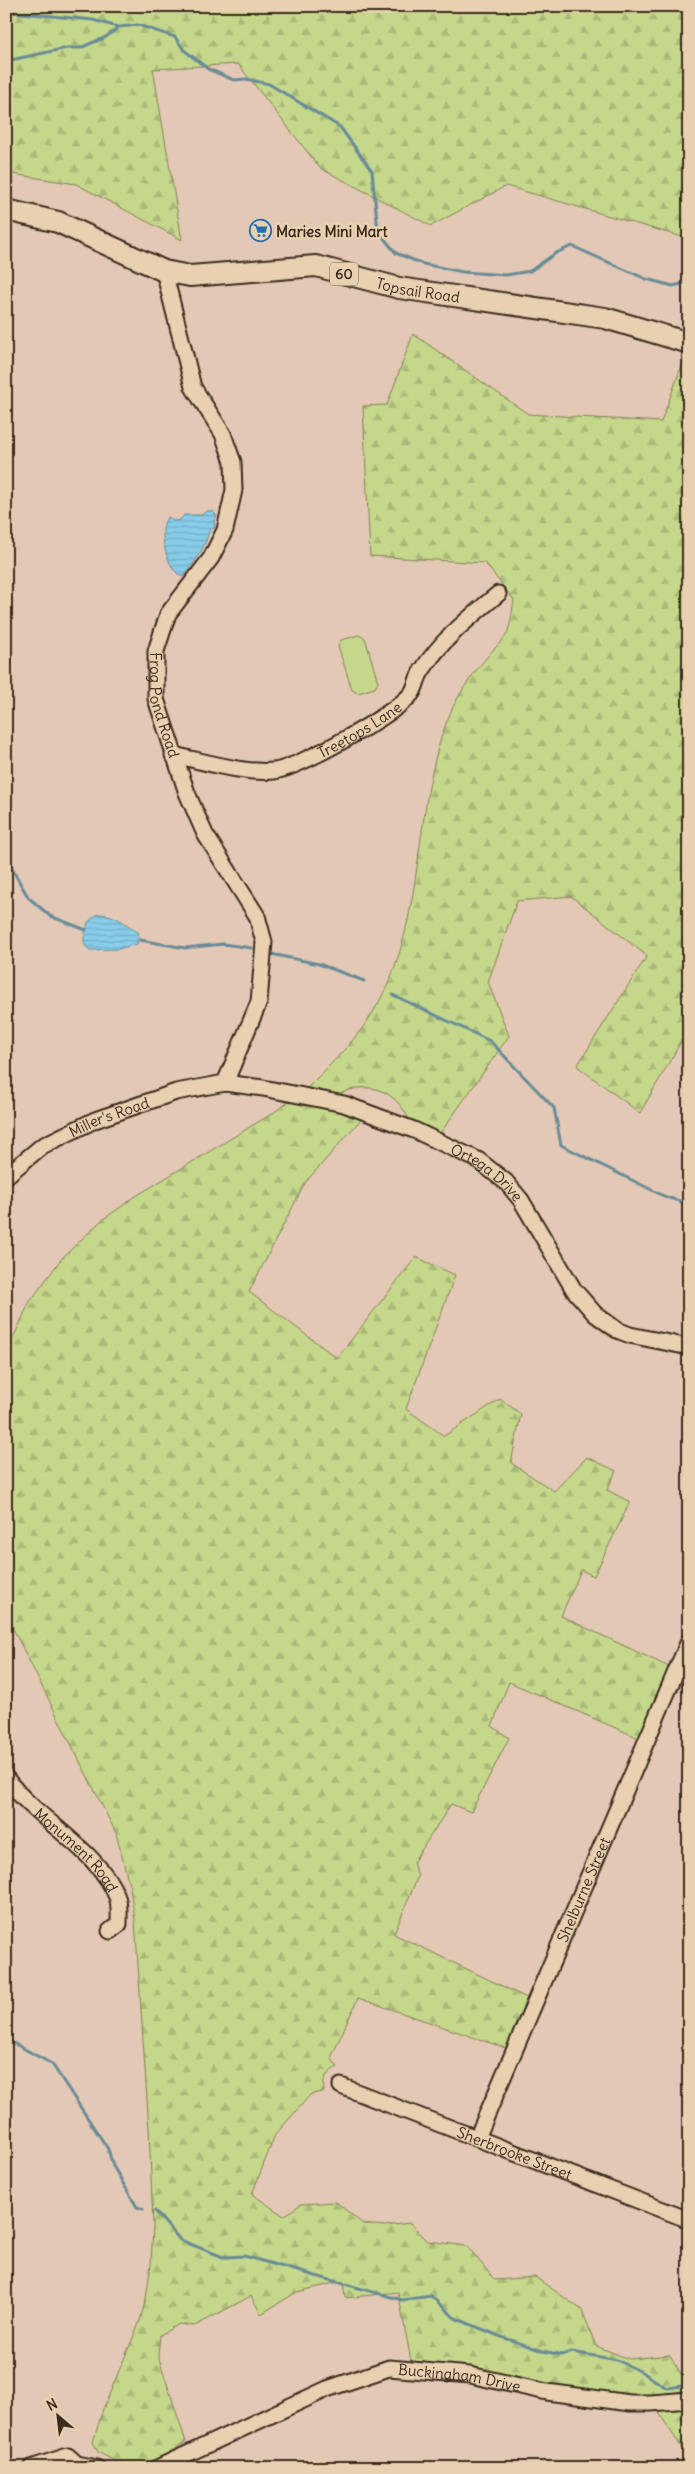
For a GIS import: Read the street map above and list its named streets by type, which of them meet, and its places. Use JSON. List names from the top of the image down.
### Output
{
  "streets": {
    "main road": ["60", "Topsail Road"],
    "street": [
      "Frog Pond Road",
      "Treetops Lane",
      "Miller's Road",
      "Ortega Drive",
      "Monument Road",
      "Shelburne Street",
      "Sherbrooke Street",
      "Buckingham Drive"
    ]
  },
  "crossings": [
    ["Topsail Road", "Frog Pond Road"],
    ["Frog Pond Road", "Treetops Lane"],
    ["Frog Pond Road", "Miller's Road"],
    ["Frog Pond Road", "Ortega Drive"],
    ["Miller's Road", "Ortega Drive"],
    ["Shelburne Street", "Sherbrooke Street"]
  ],
  "places": {
    "supermarket": ["Maries Mini Mart"]
  },
  "north": "top left"
}
